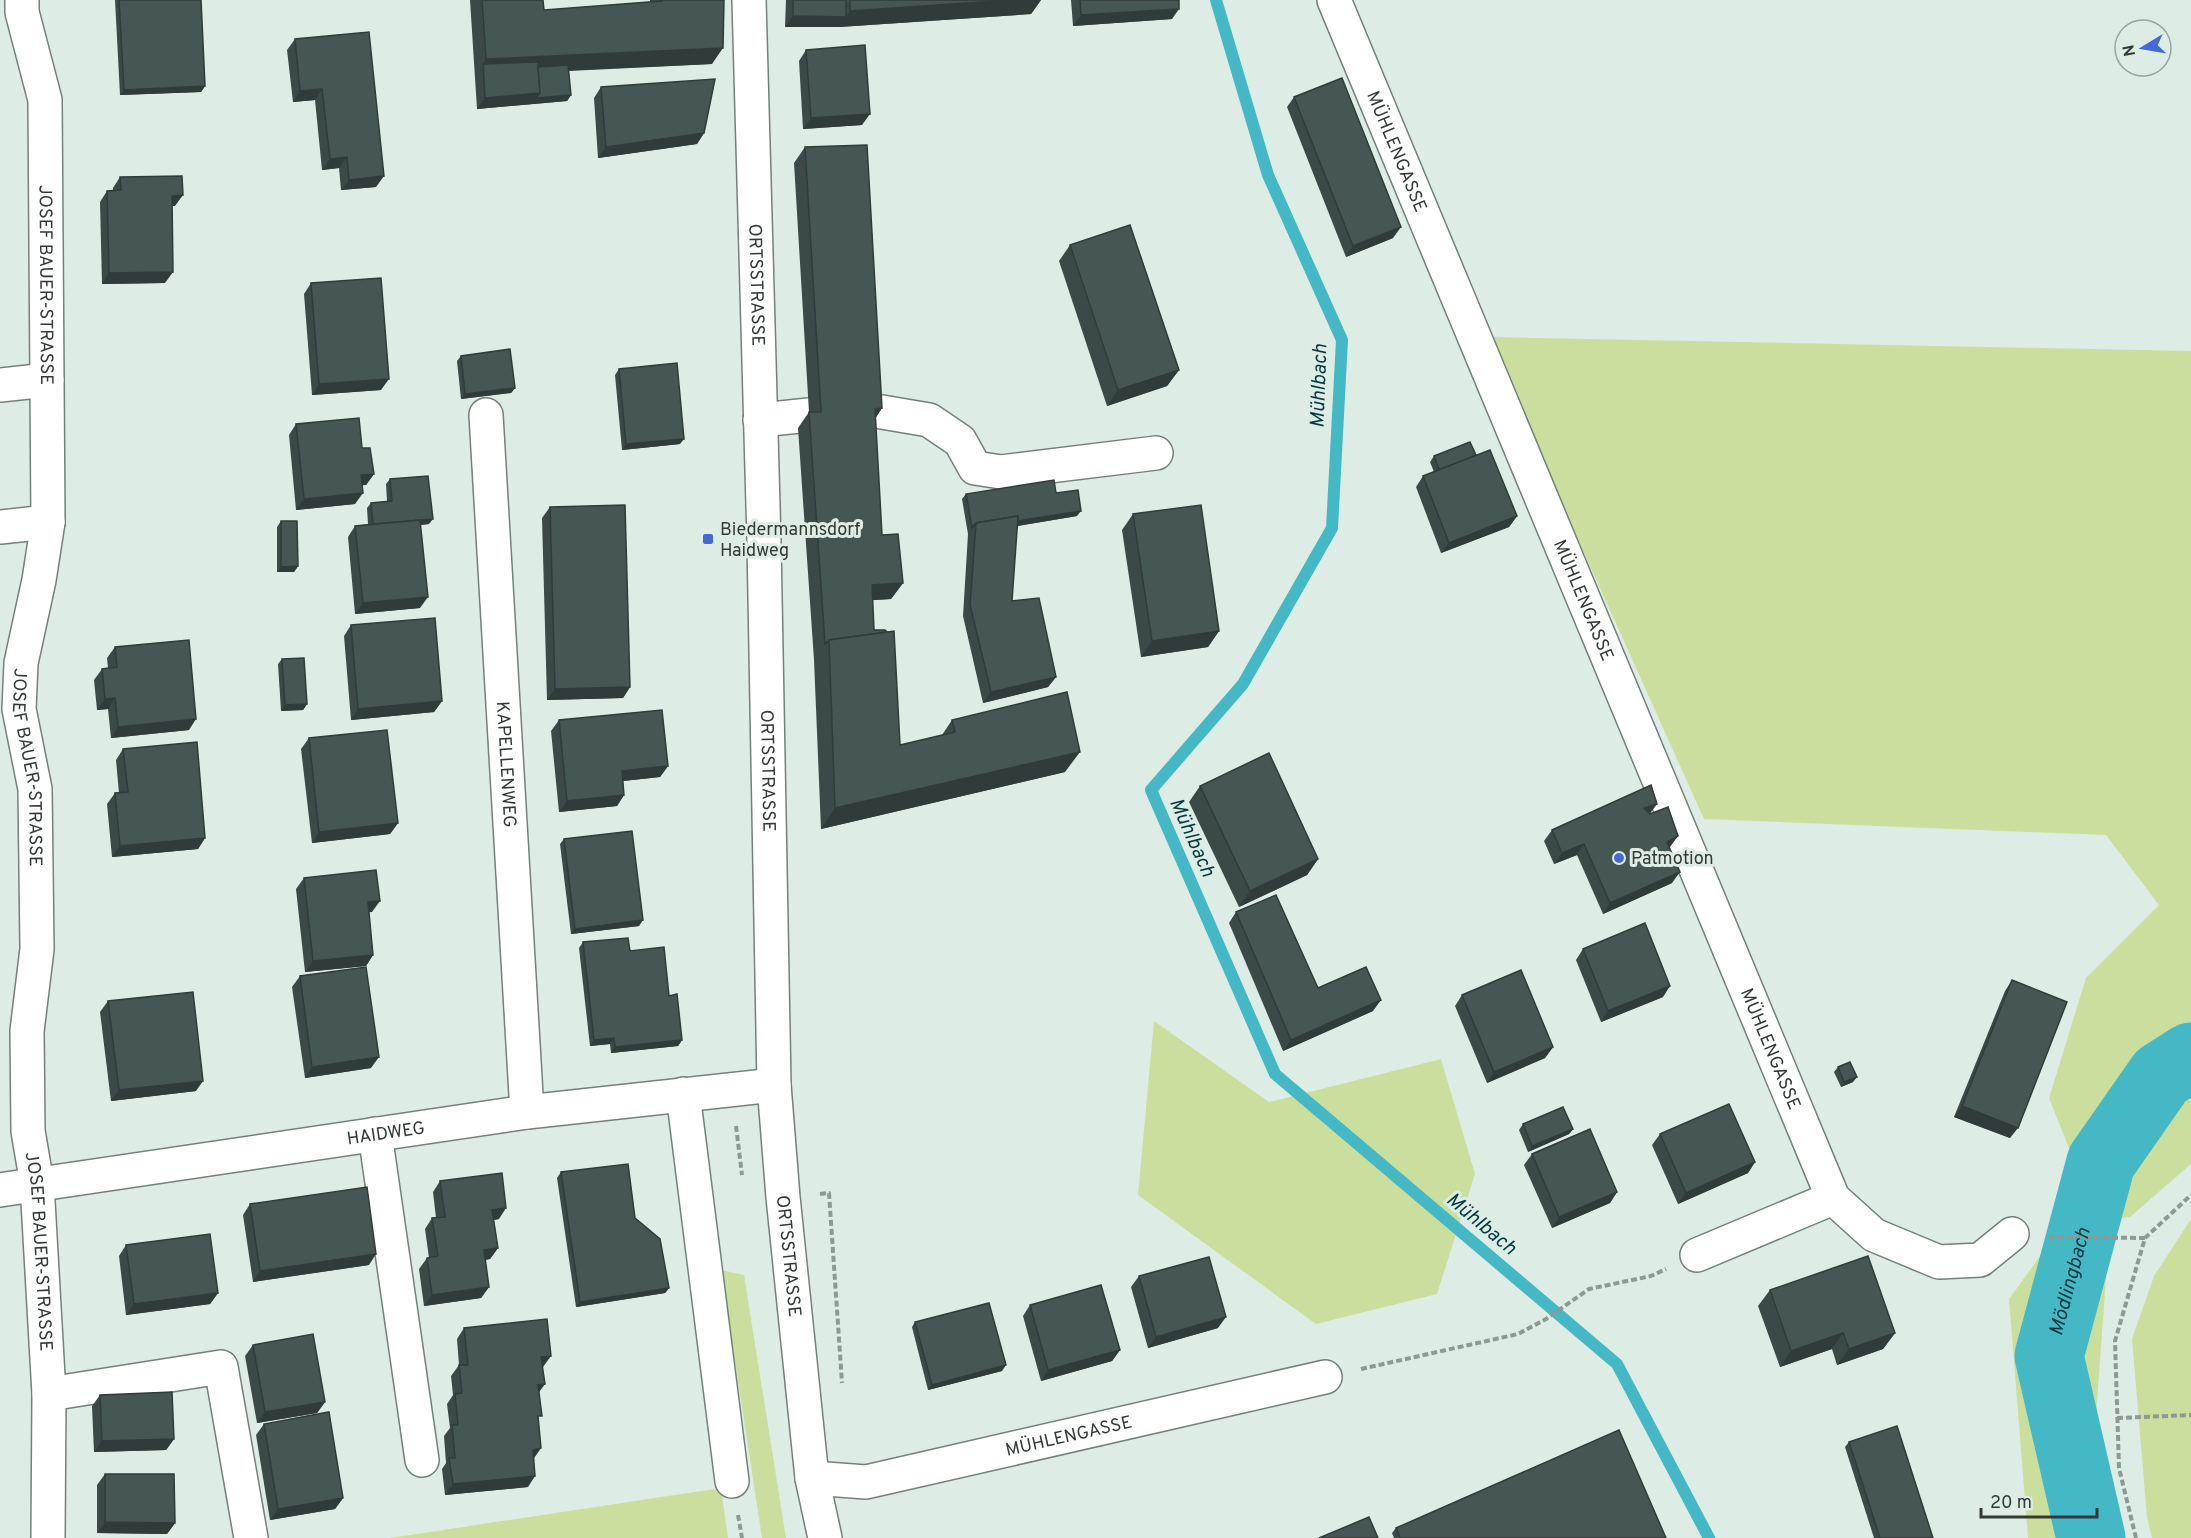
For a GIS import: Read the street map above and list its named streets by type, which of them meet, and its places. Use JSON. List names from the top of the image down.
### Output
{
  "streets": {
    "street": [
      "MÜHLENGASSE",
      "JOSEF BAUER-STRASSE",
      "ORTSSTRASSE",
      "KAPELLENWEG",
      "HAIDWEG"
    ]
  },
  "crossings": [
    ["MÜHLENGASSE", "ORTSSTRASSE"],
    ["JOSEF BAUER-STRASSE", "HAIDWEG"],
    ["ORTSSTRASSE", "HAIDWEG"],
    ["KAPELLENWEG", "HAIDWEG"]
  ],
  "water": ["Mühlbach", "Mödlingbach"],
  "places": {
    "transit": ["Biedermannsdorf Haidweg"],
    "other": ["Patmotion"]
  },
  "scale_bar": "20 m",
  "north": "left"
}
